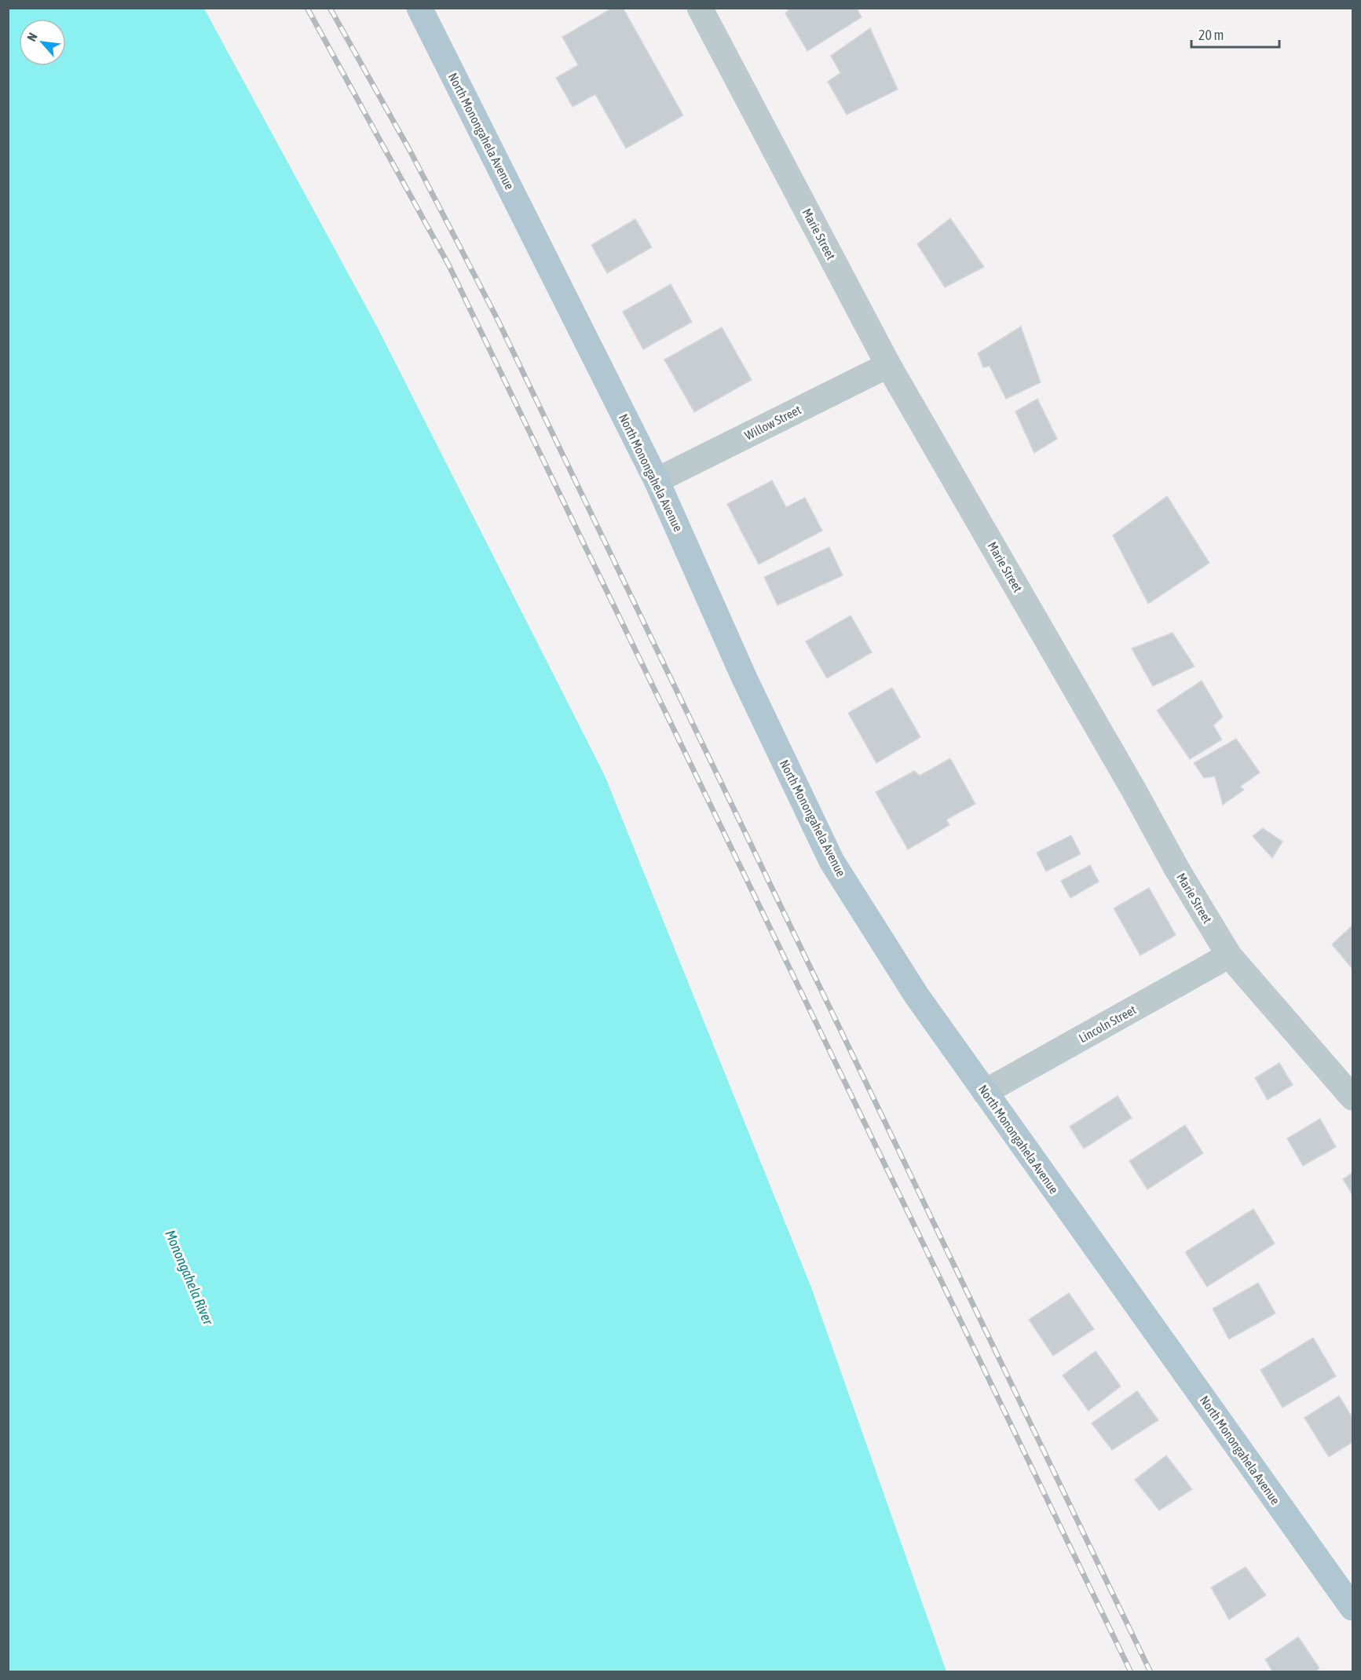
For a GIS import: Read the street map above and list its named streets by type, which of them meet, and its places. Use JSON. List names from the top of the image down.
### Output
{
  "streets": {
    "main road": ["North Monongahela Avenue"],
    "street": ["Marie Street", "Willow Street", "Lincoln Street"]
  },
  "crossings": [
    ["North Monongahela Avenue", "Willow Street"],
    ["North Monongahela Avenue", "Lincoln Street"],
    ["Marie Street", "Willow Street"],
    ["Marie Street", "Lincoln Street"]
  ],
  "water": ["Monongahela River"],
  "scale_bar": "20 m",
  "north": "top left"
}
